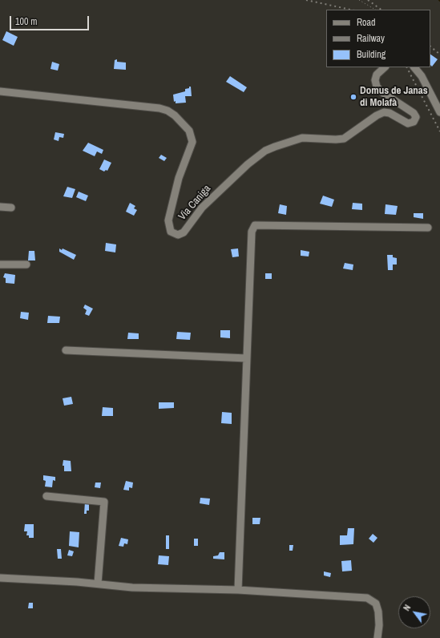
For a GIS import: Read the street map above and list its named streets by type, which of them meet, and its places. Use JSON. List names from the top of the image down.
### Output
{
  "streets": {
    "street": ["Via Caniga"]
  },
  "places": ["Domus de Janas di Molafà"],
  "legend": ["Road", "Railway", "Building"],
  "scale_bar": "100 m",
  "north": "top left"
}
